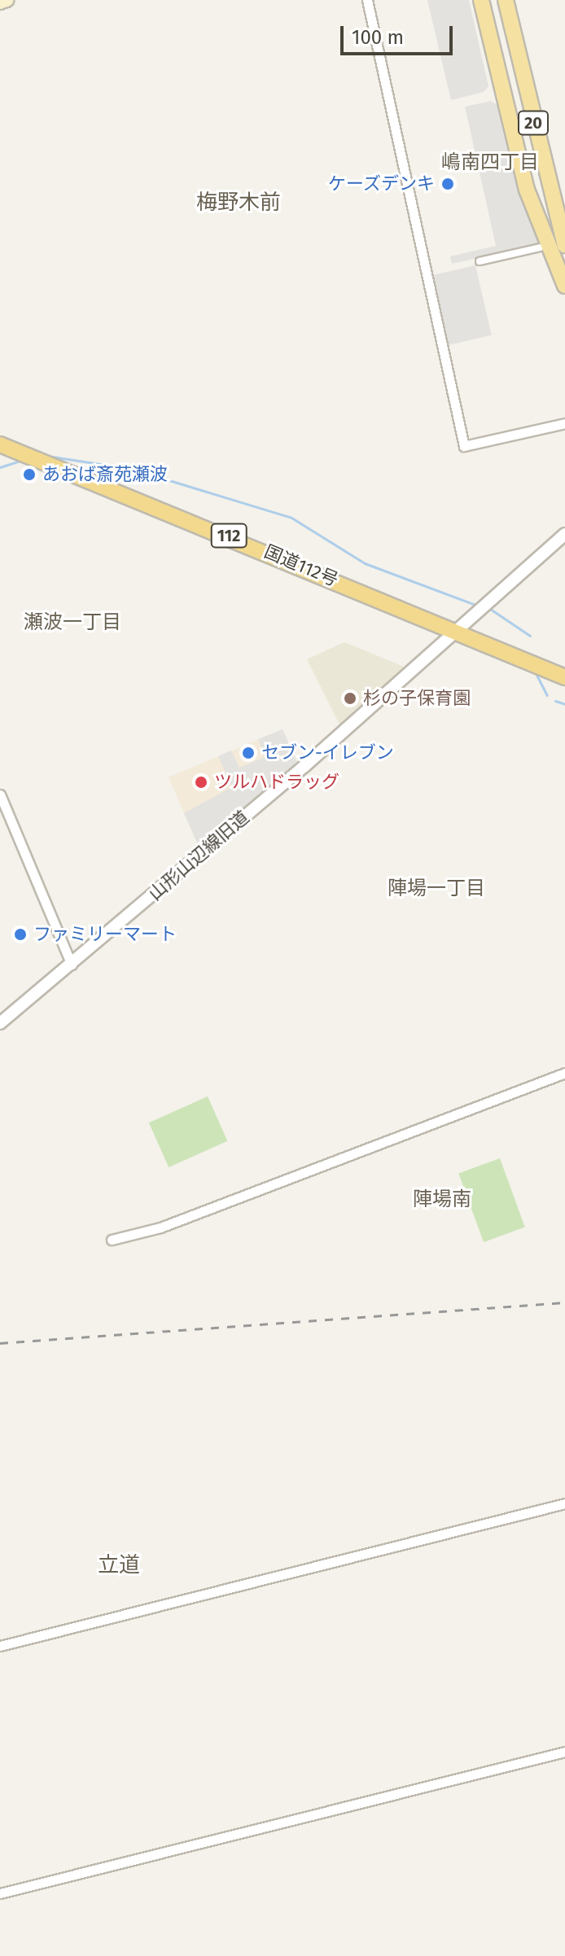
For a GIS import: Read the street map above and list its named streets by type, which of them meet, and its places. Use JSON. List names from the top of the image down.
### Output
{
  "streets": {
    "highway": ["112", "国道112号"],
    "main road": ["20"],
    "street": ["山形山辺線旧道"]
  },
  "crossings": [
    ["国道112号", "山形山辺線旧道"]
  ],
  "districts": [
    "嶋南四丁目",
    "梅野木前",
    "瀬波一丁目",
    "陣場一丁目",
    "陣場南",
    "立道"
  ],
  "places": [
    "ケーズデンキ",
    "あおば斎苑瀬波",
    "杉の子保育園",
    "セブン-イレブン",
    "ツルハドラッグ",
    "ファミリーマート"
  ],
  "scale_bar": "100 m"
}
